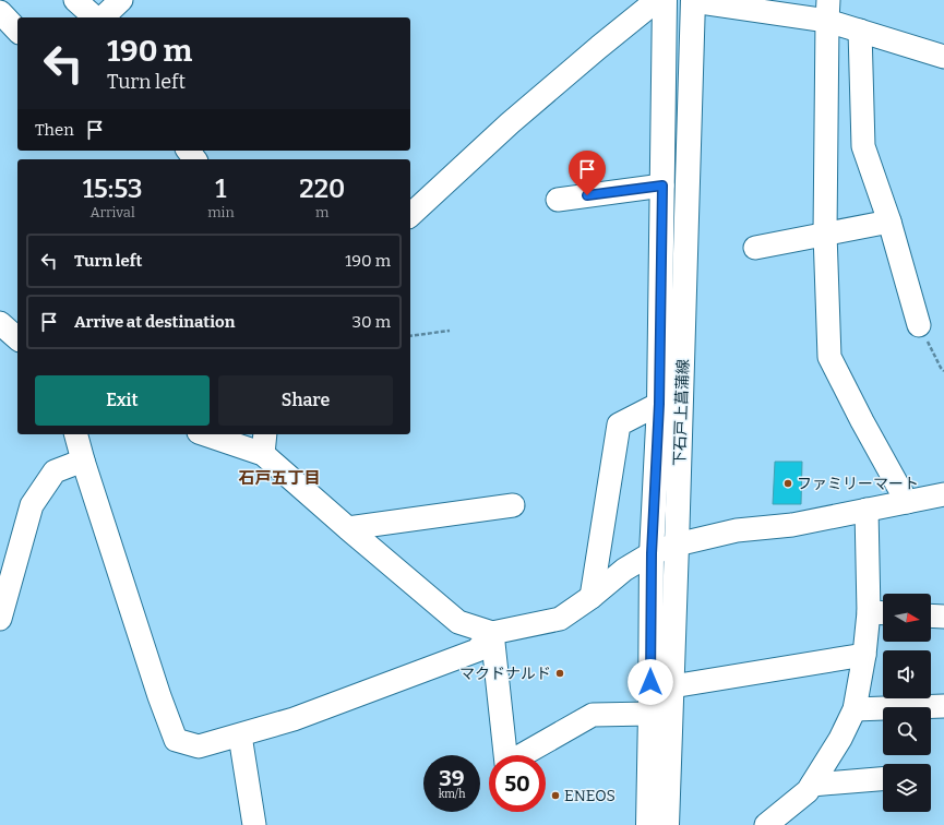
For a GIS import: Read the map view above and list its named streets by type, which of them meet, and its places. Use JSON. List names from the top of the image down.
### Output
{
  "streets": {
    "main road": ["下石戸上菖蒲線"]
  },
  "districts": ["石戸五丁目"],
  "places": ["ファミリーマート", "マクドナルド", "ENEOS"],
  "north": "right",
  "page": {
    "turn": ["190 m", "Turn left"],
    "then": "Then",
    "eta": [
      "15:53",
      "Arrival",
      "1",
      "min",
      "220",
      "m"
    ],
    "list": [
      {
        "name": "Turn left",
        "value": "190 m"
      },
      {
        "name": "Arrive at destination",
        "value": "30 m"
      }
    ],
    "buttons": ["Exit", "Share"],
    "speed": "39 km/h",
    "limit": "50"
  }
}
